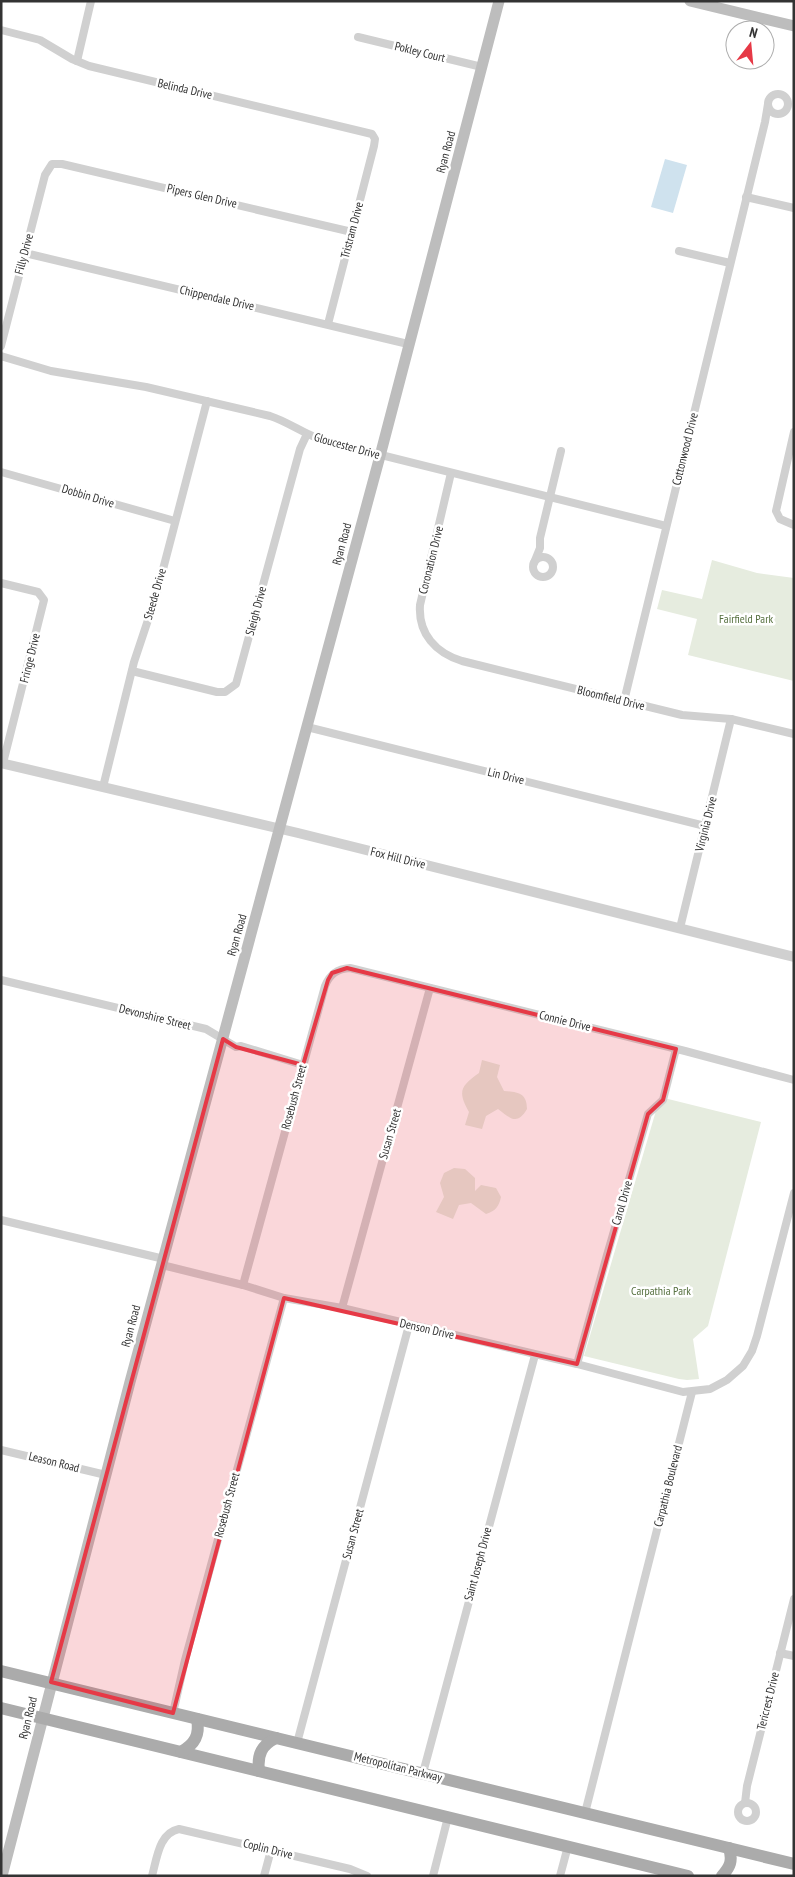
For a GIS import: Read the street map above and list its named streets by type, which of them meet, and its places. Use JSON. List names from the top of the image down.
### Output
{
  "streets": {
    "main road": ["Ryan Road", "Metropolitan Parkway"],
    "street": [
      "Pokley Court",
      "Belinda Drive",
      "Pipers Glen Drive",
      "Tristram Drive",
      "Filly Drive",
      "Chippendale Drive",
      "Gloucester Drive",
      "Cottonwood Drive",
      "Dobbin Drive",
      "Coronation Drive",
      "Steede Drive",
      "Sleigh Drive",
      "Fringe Drive",
      "Bloomfield Drive",
      "Lin Drive",
      "Virginia Drive",
      "Fox Hill Drive",
      "Devonshire Street",
      "Connie Drive",
      "Rosebush Street",
      "Susan Street",
      "Carol Drive",
      "Denson Drive",
      "Leason Road",
      "Carpathia Boulevard",
      "Saint Joseph Drive",
      "Tericrest Drive",
      "Coplin Drive"
    ]
  },
  "crossings": [
    ["Pokley Court", "Ryan Road"],
    ["Belinda Drive", "Tristram Drive"],
    ["Ryan Road", "Chippendale Drive"],
    ["Ryan Road", "Gloucester Drive"],
    ["Ryan Road", "Lin Drive"],
    ["Ryan Road", "Fox Hill Drive"],
    ["Ryan Road", "Devonshire Street"],
    ["Ryan Road", "Denson Drive"],
    ["Ryan Road", "Leason Road"],
    ["Ryan Road", "Metropolitan Parkway"],
    ["Pipers Glen Drive", "Tristram Drive"],
    ["Pipers Glen Drive", "Filly Drive"],
    ["Tristram Drive", "Chippendale Drive"],
    ["Filly Drive", "Chippendale Drive"],
    ["Gloucester Drive", "Cottonwood Drive"],
    ["Gloucester Drive", "Coronation Drive"],
    ["Gloucester Drive", "Steede Drive"],
    ["Gloucester Drive", "Sleigh Drive"],
    ["Cottonwood Drive", "Bloomfield Drive"],
    ["Dobbin Drive", "Steede Drive"],
    ["Coronation Drive", "Bloomfield Drive"],
    ["Steede Drive", "Sleigh Drive"],
    ["Steede Drive", "Fox Hill Drive"],
    ["Fringe Drive", "Fox Hill Drive"],
    ["Bloomfield Drive", "Virginia Drive"],
    ["Lin Drive", "Virginia Drive"],
    ["Virginia Drive", "Fox Hill Drive"],
    ["Devonshire Street", "Rosebush Street"],
    ["Connie Drive", "Rosebush Street"],
    ["Connie Drive", "Susan Street"],
    ["Connie Drive", "Carol Drive"],
    ["Rosebush Street", "Denson Drive"],
    ["Rosebush Street", "Metropolitan Parkway"],
    ["Susan Street", "Denson Drive"],
    ["Susan Street", "Metropolitan Parkway"],
    ["Carol Drive", "Denson Drive"],
    ["Denson Drive", "Carpathia Boulevard"],
    ["Denson Drive", "Saint Joseph Drive"],
    ["Carpathia Boulevard", "Metropolitan Parkway"],
    ["Saint Joseph Drive", "Metropolitan Parkway"]
  ],
  "parks": ["Fairfield Park", "Carpathia Park"],
  "north": "top"
}
